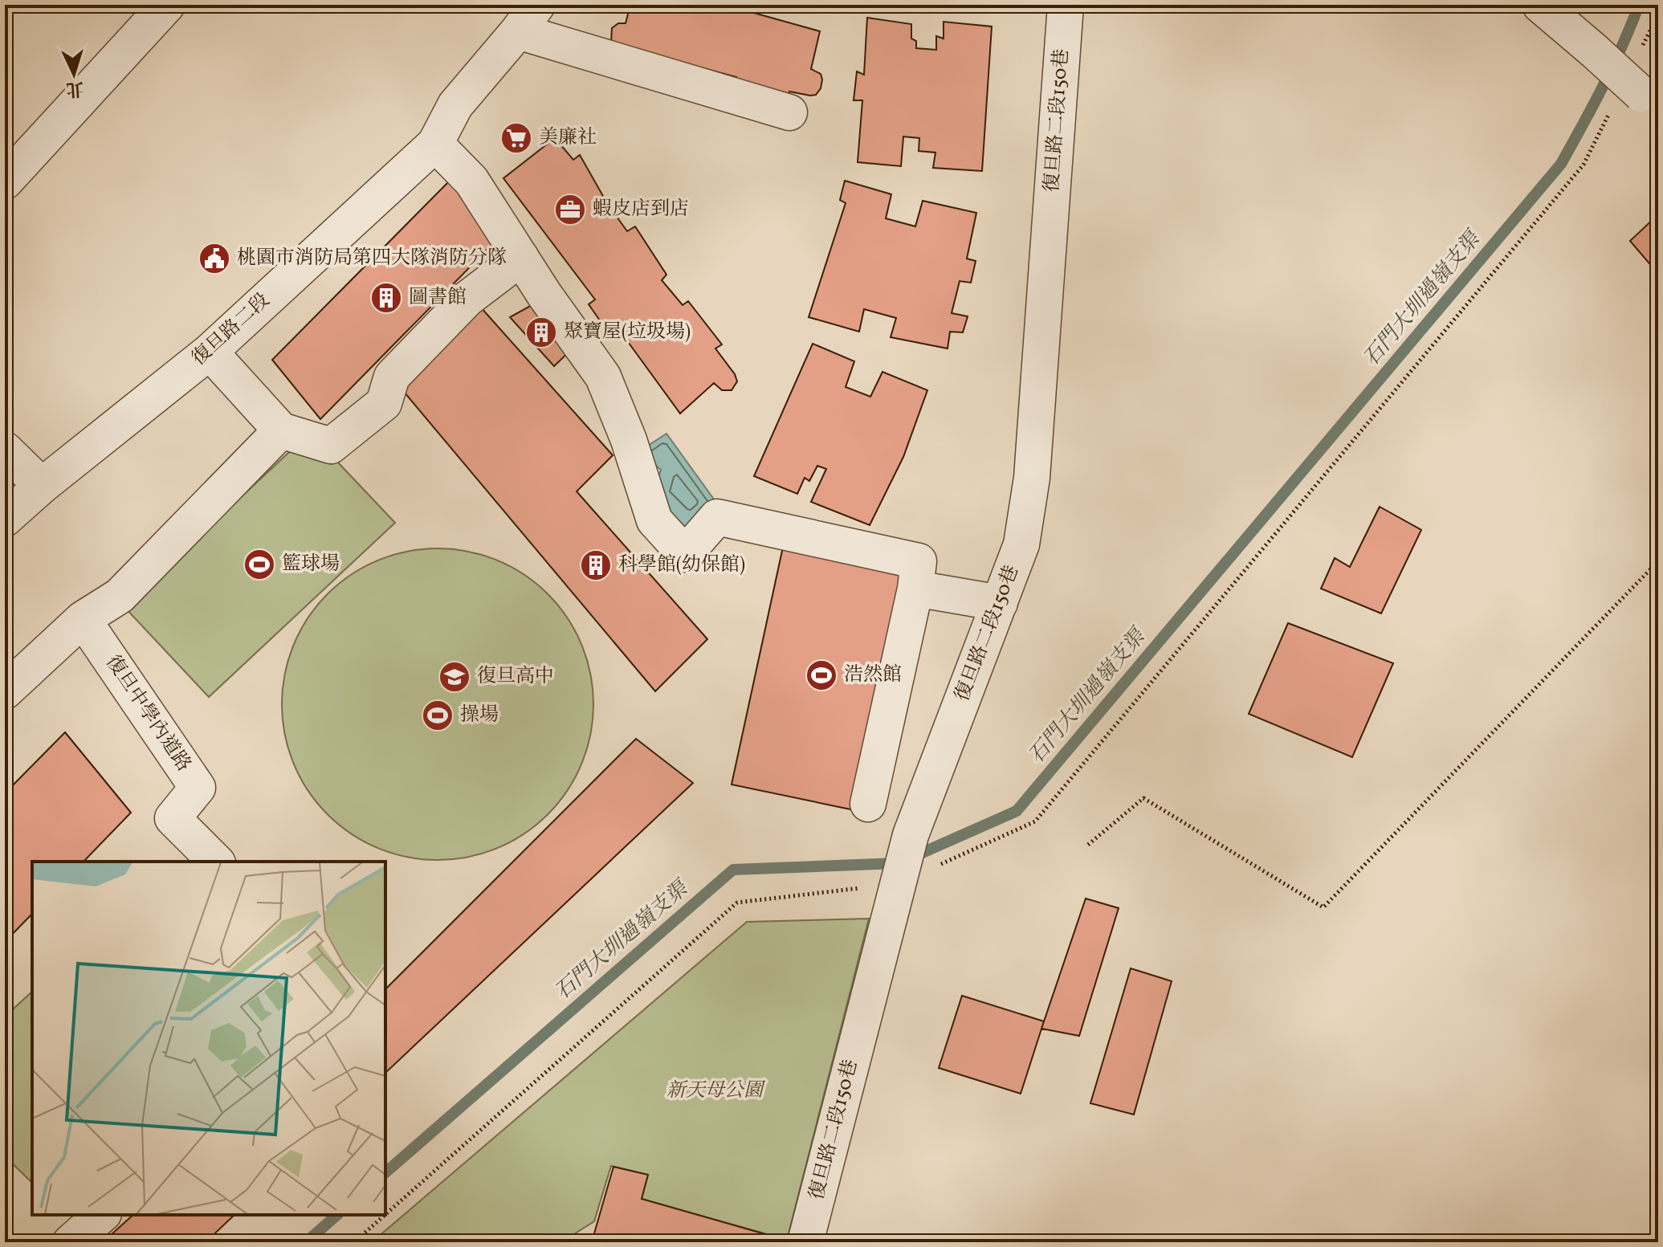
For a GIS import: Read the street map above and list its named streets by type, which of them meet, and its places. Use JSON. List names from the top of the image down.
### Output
{
  "streets": {
    "street": ["復旦路二段150巷", "復旦路二段", "復旦中學內道路"]
  },
  "water": ["石門大圳過嶺支渠"],
  "parks": ["新天母公園"],
  "places": {
    "supermarket": ["美廉社"],
    "office": ["蝦皮店到店"],
    "public building": ["桃園市消防局第四大隊消防分隊"],
    "building": ["圖書館", "聚寶屋(垃圾場)", "科學館(幼保館)"],
    "sports": ["籃球場", "浩然館", "操場"],
    "school or university": ["復旦高中"]
  },
  "north": "bottom"
}
